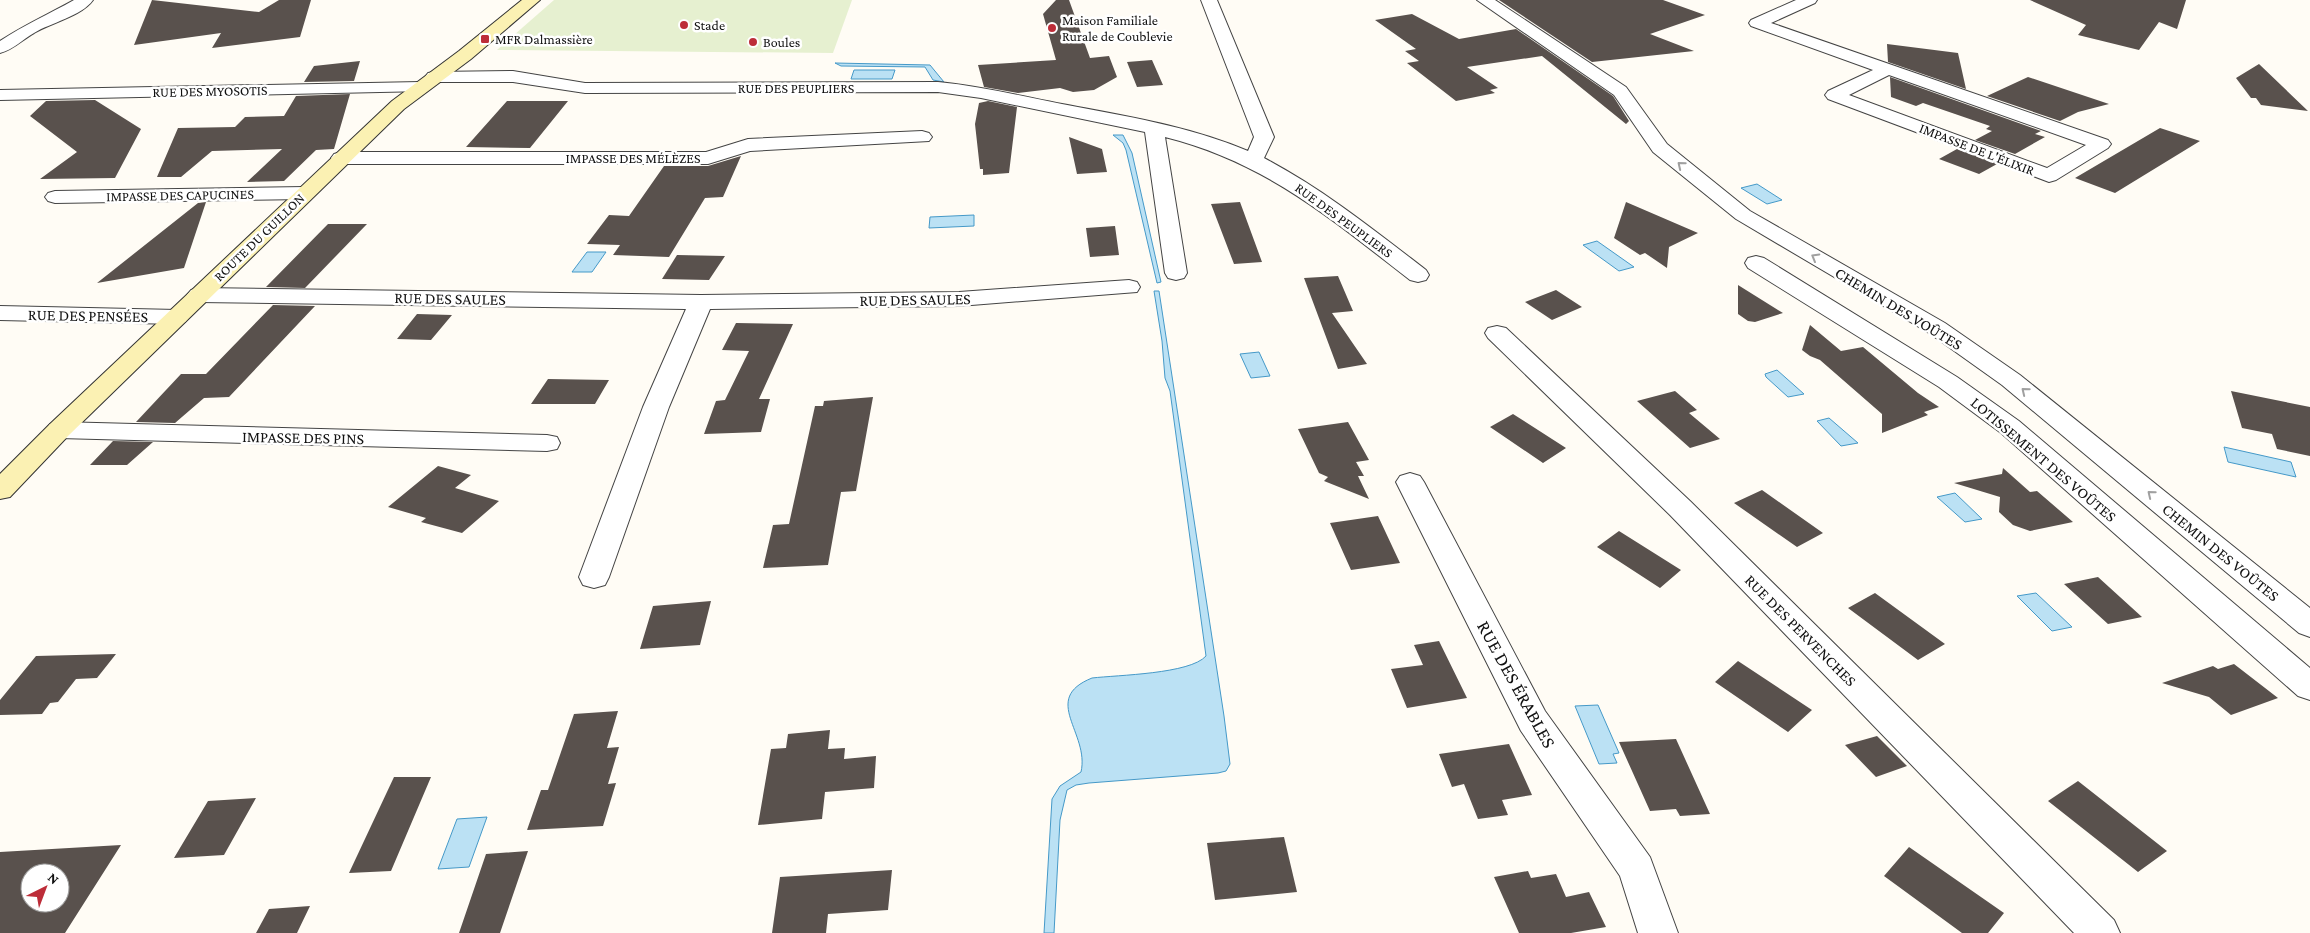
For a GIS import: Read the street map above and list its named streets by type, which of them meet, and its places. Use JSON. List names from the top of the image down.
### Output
{
  "streets": {
    "street": [
      "RUE DES PEUPLIERS",
      "RUE DES MYOSOTIS",
      "IMPASSE DE L'ÉLIXIR",
      "IMPASSE DES MÉLÈZES",
      "IMPASSE DES CAPUCINES",
      "ROUTE DU GUILLON",
      "RUE DES SAULES",
      "CHEMIN DES VOÛTES",
      "RUE DES PENSÉES",
      "IMPASSE DES PINS",
      "LOTISSEMENT DES VOÛTES",
      "RUE DES PERVENCHES",
      "RUE DES ÉRABLES"
    ]
  },
  "crossings": [
    ["RUE DES PEUPLIERS", "RUE DES MYOSOTIS"],
    ["RUE DES PEUPLIERS", "ROUTE DU GUILLON"],
    ["RUE DES MYOSOTIS", "ROUTE DU GUILLON"],
    ["IMPASSE DES MÉLÈZES", "ROUTE DU GUILLON"],
    ["IMPASSE DES CAPUCINES", "ROUTE DU GUILLON"],
    ["ROUTE DU GUILLON", "RUE DES SAULES"],
    ["ROUTE DU GUILLON", "RUE DES PENSÉES"],
    ["ROUTE DU GUILLON", "IMPASSE DES PINS"]
  ],
  "one_way": ["CHEMIN DES VOÛTES"],
  "places": {
    "other": ["Stade", "Maison Familiale Rurale de Coublevie", "Boules"],
    "transit": ["MFR Dalmassière"]
  },
  "north": "top right"
}
